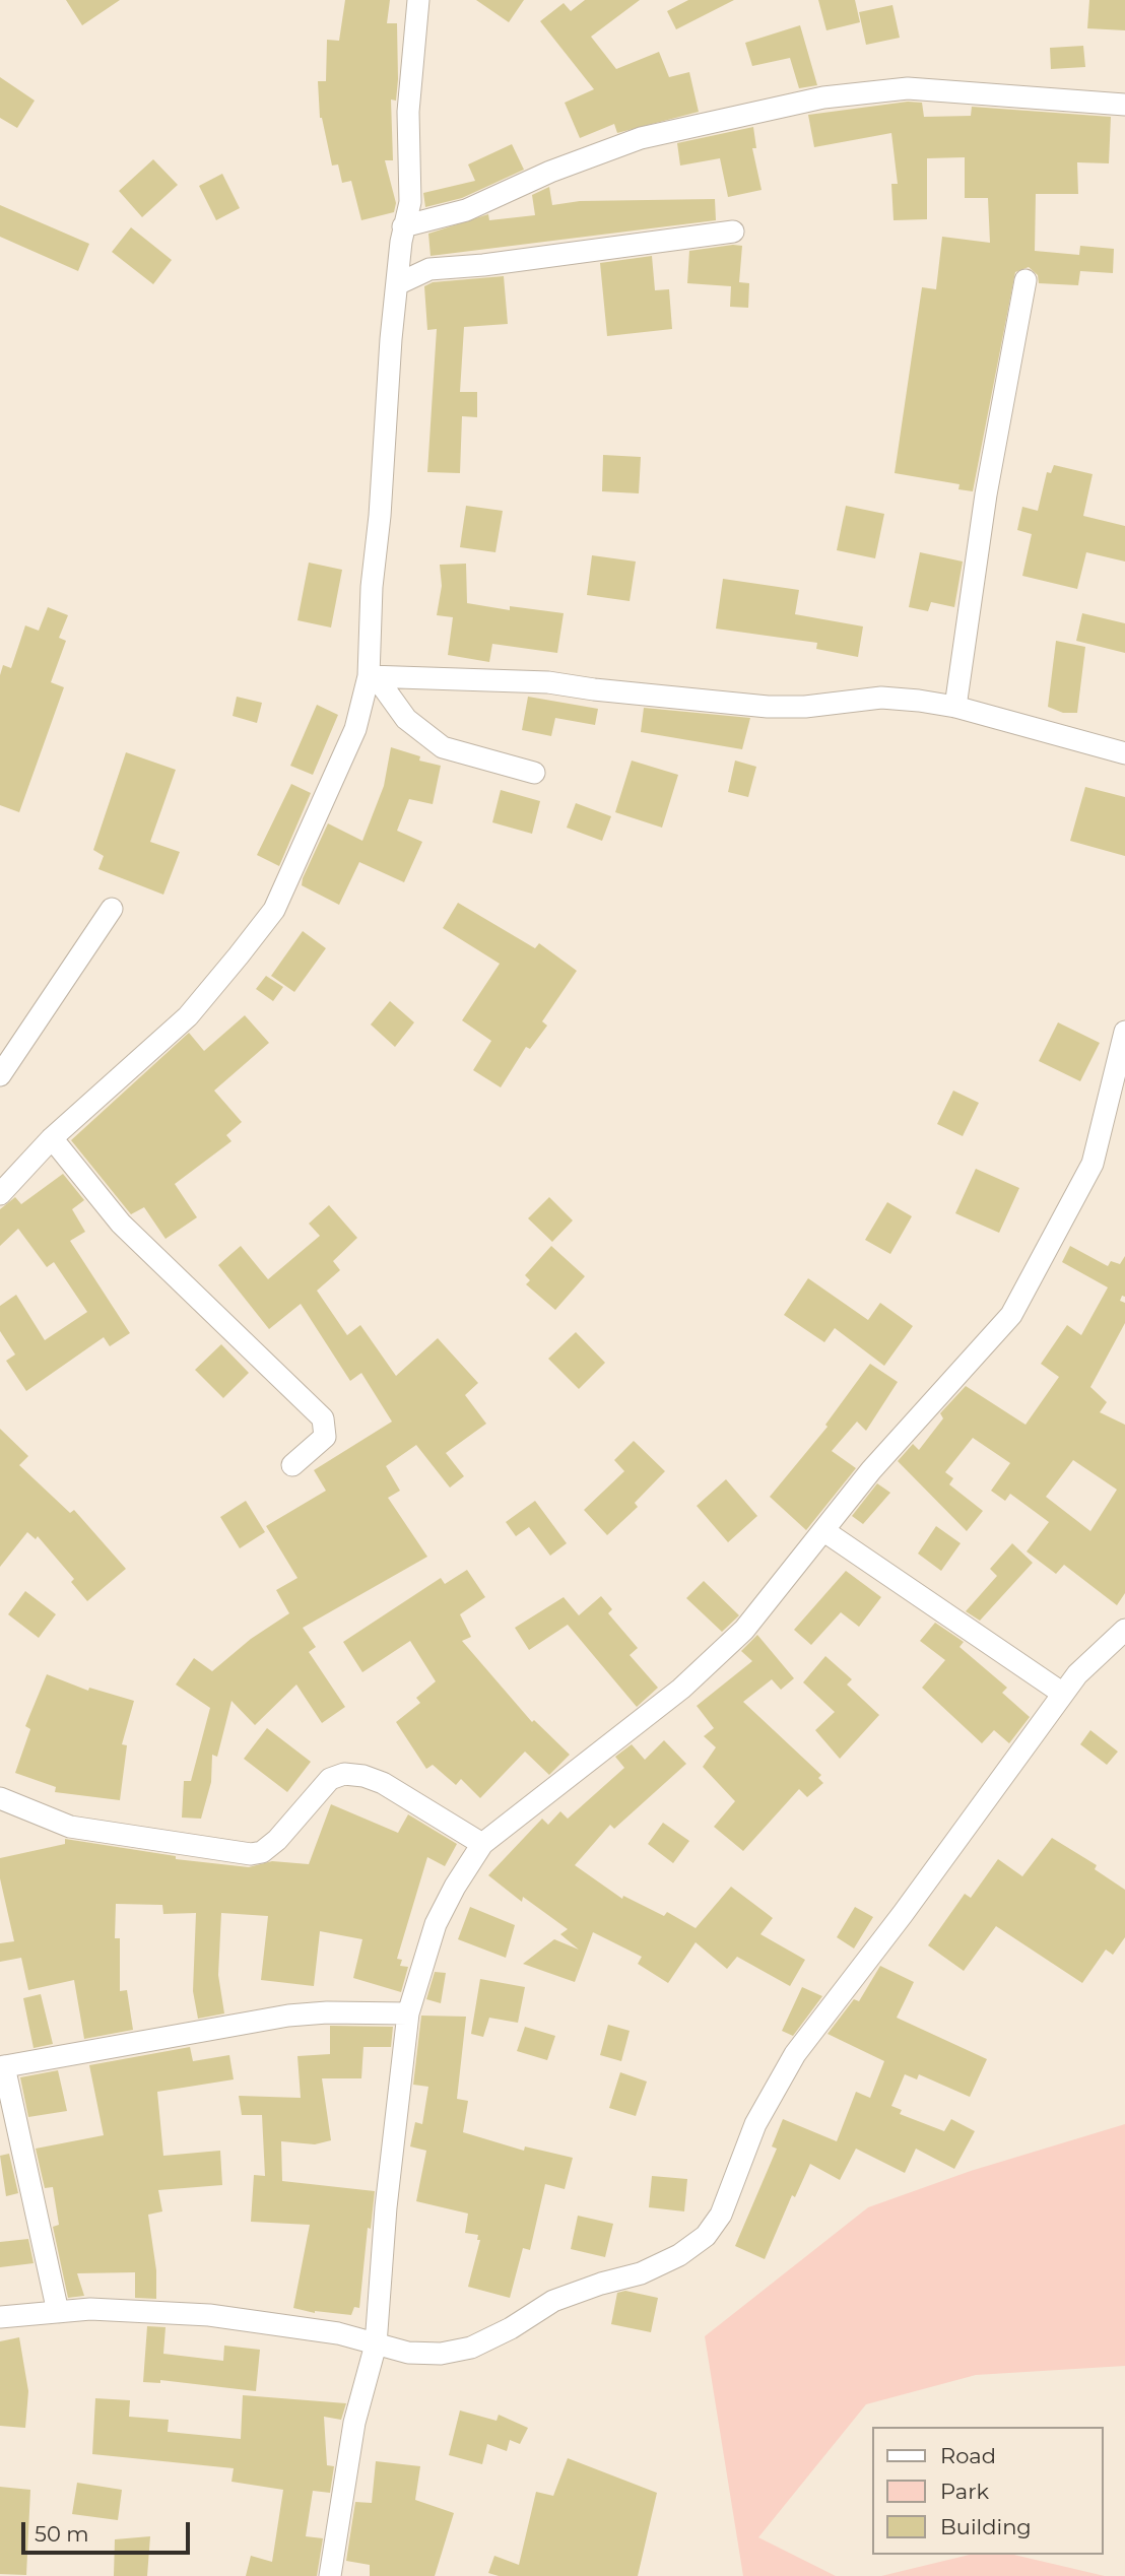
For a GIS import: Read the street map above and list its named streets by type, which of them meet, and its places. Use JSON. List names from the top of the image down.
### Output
{
  "legend": ["Road", "Park", "Building"],
  "scale_bar": "50 m"
}
